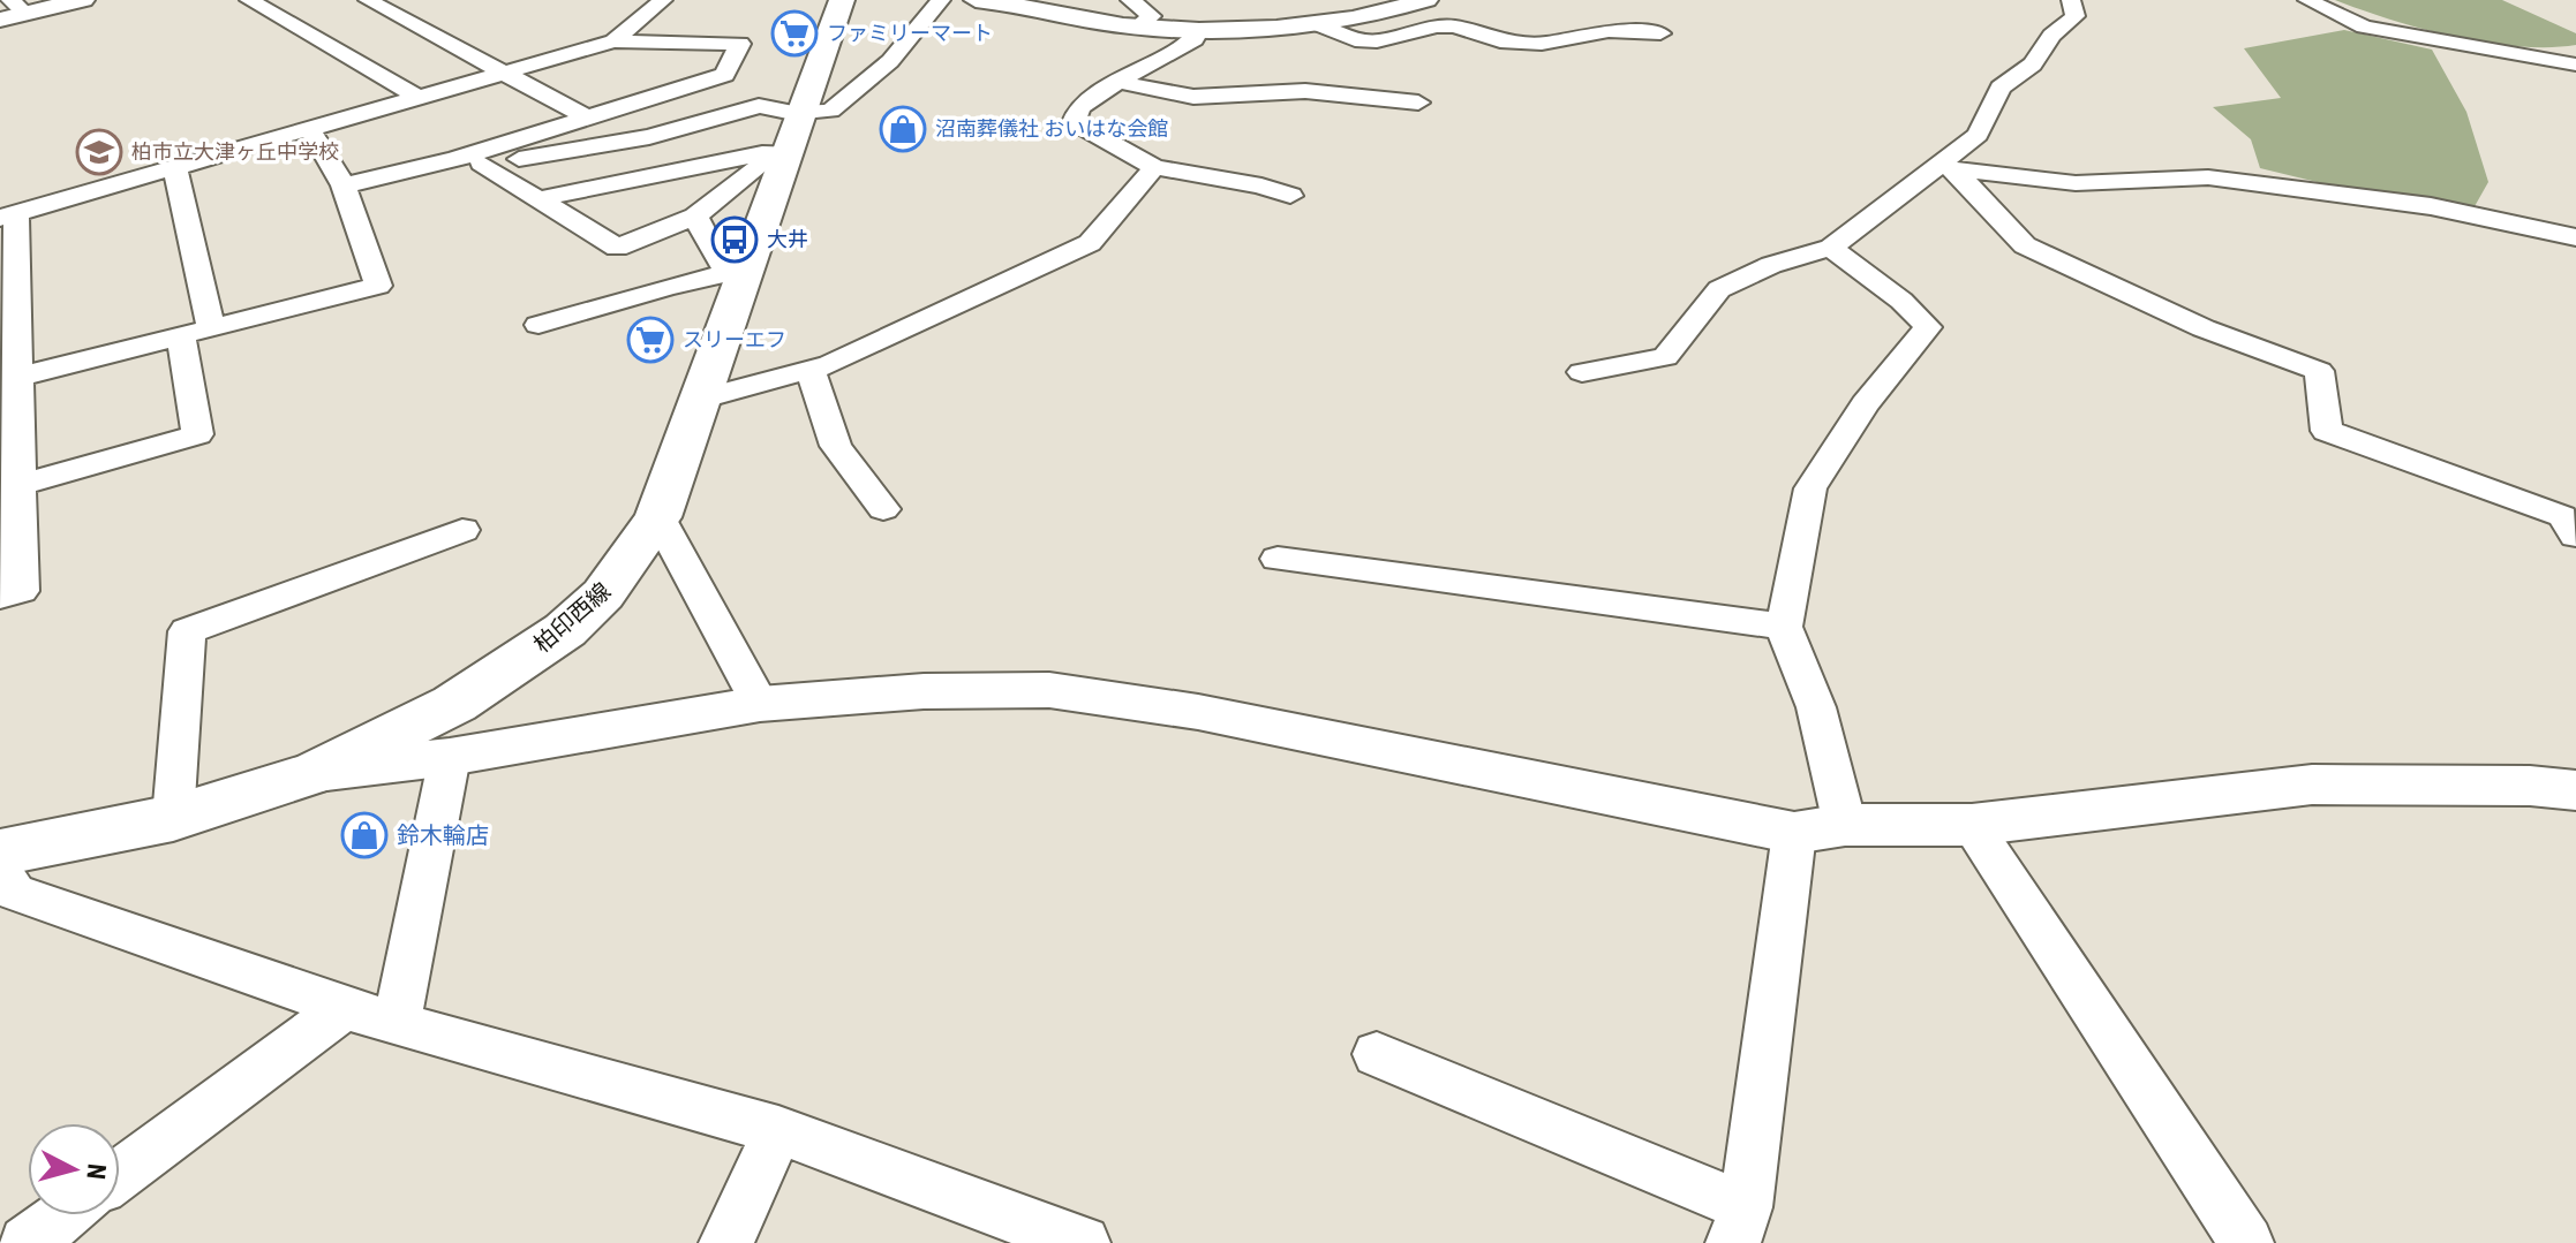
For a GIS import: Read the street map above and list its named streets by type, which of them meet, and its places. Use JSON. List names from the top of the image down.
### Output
{
  "streets": {
    "main road": ["柏印西線"]
  },
  "places": {
    "supermarket": ["ファミリーマート", "スリーエフ"],
    "shop": ["沼南葬儀社 おいはな会館", "鈴木輪店"],
    "school or university": ["柏市立大津ヶ丘中学校"],
    "bus stop": ["大井"]
  },
  "north": "right"
}
